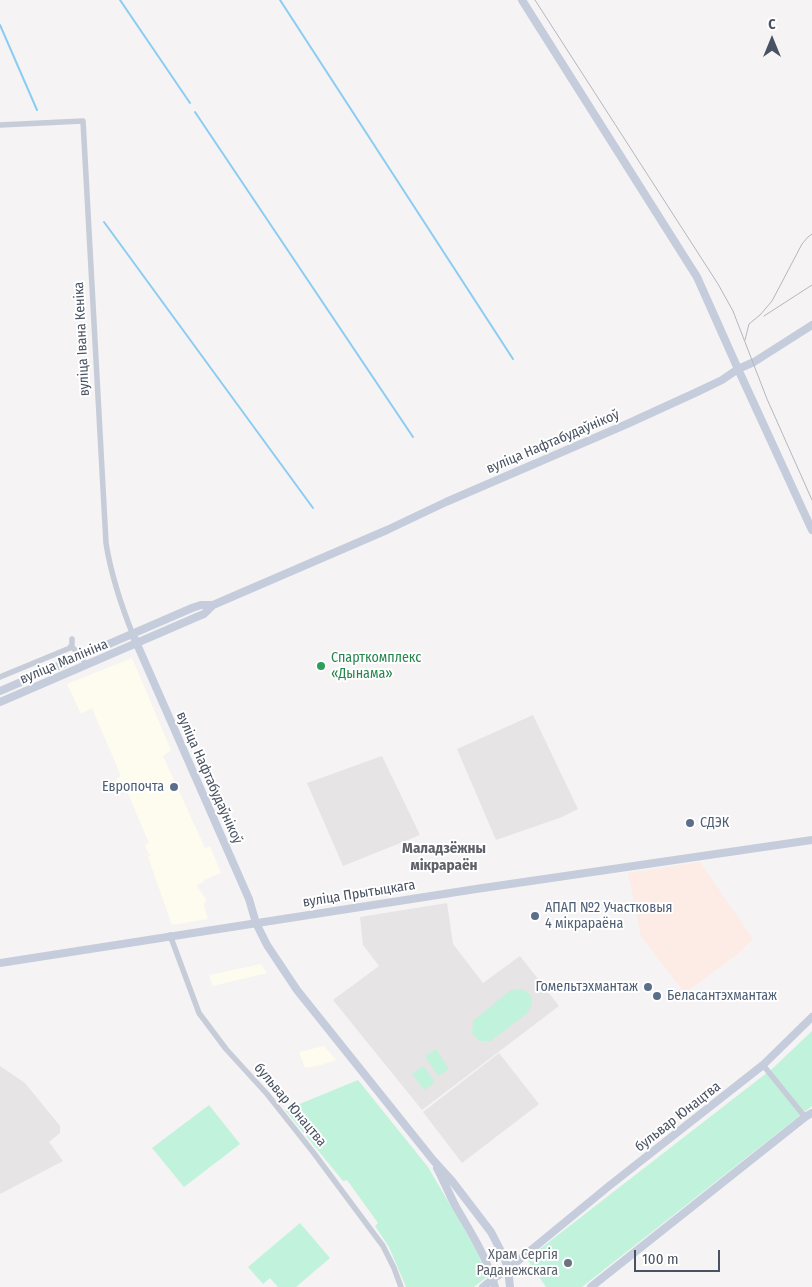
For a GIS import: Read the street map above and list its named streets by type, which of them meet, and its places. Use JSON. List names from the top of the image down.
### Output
{
  "streets": {
    "main road": [
      "вуліца Нафтабудаўнікоў",
      "вуліца Малініна",
      "вуліца Прытыцкага",
      "бульвар Юнацтва"
    ],
    "street": ["вуліца Івана Кеніка"]
  },
  "crossings": [
    ["вуліца Івана Кеніка", "вуліца Нафтабудаўнікоў"],
    ["вуліца Івана Кеніка", "вуліца Малініна"],
    ["вуліца Нафтабудаўнікоў", "вуліца Малініна"],
    ["вуліца Нафтабудаўнікоў", "вуліца Прытыцкага"],
    ["вуліца Прытыцкага", "бульвар Юнацтва"]
  ],
  "districts": ["Маладзёжны мікрараён"],
  "places": [
    "Спарткомплекс «Дынама»",
    "Европочта",
    "СДЭК",
    "АПАП №2 Участковыя 4 мікрараёна",
    "Гомельтэхмантаж",
    "Беласантэхмантаж",
    "Храм Сергія Раданежскага"
  ],
  "scale_bar": "100 m",
  "north": "top"
}
